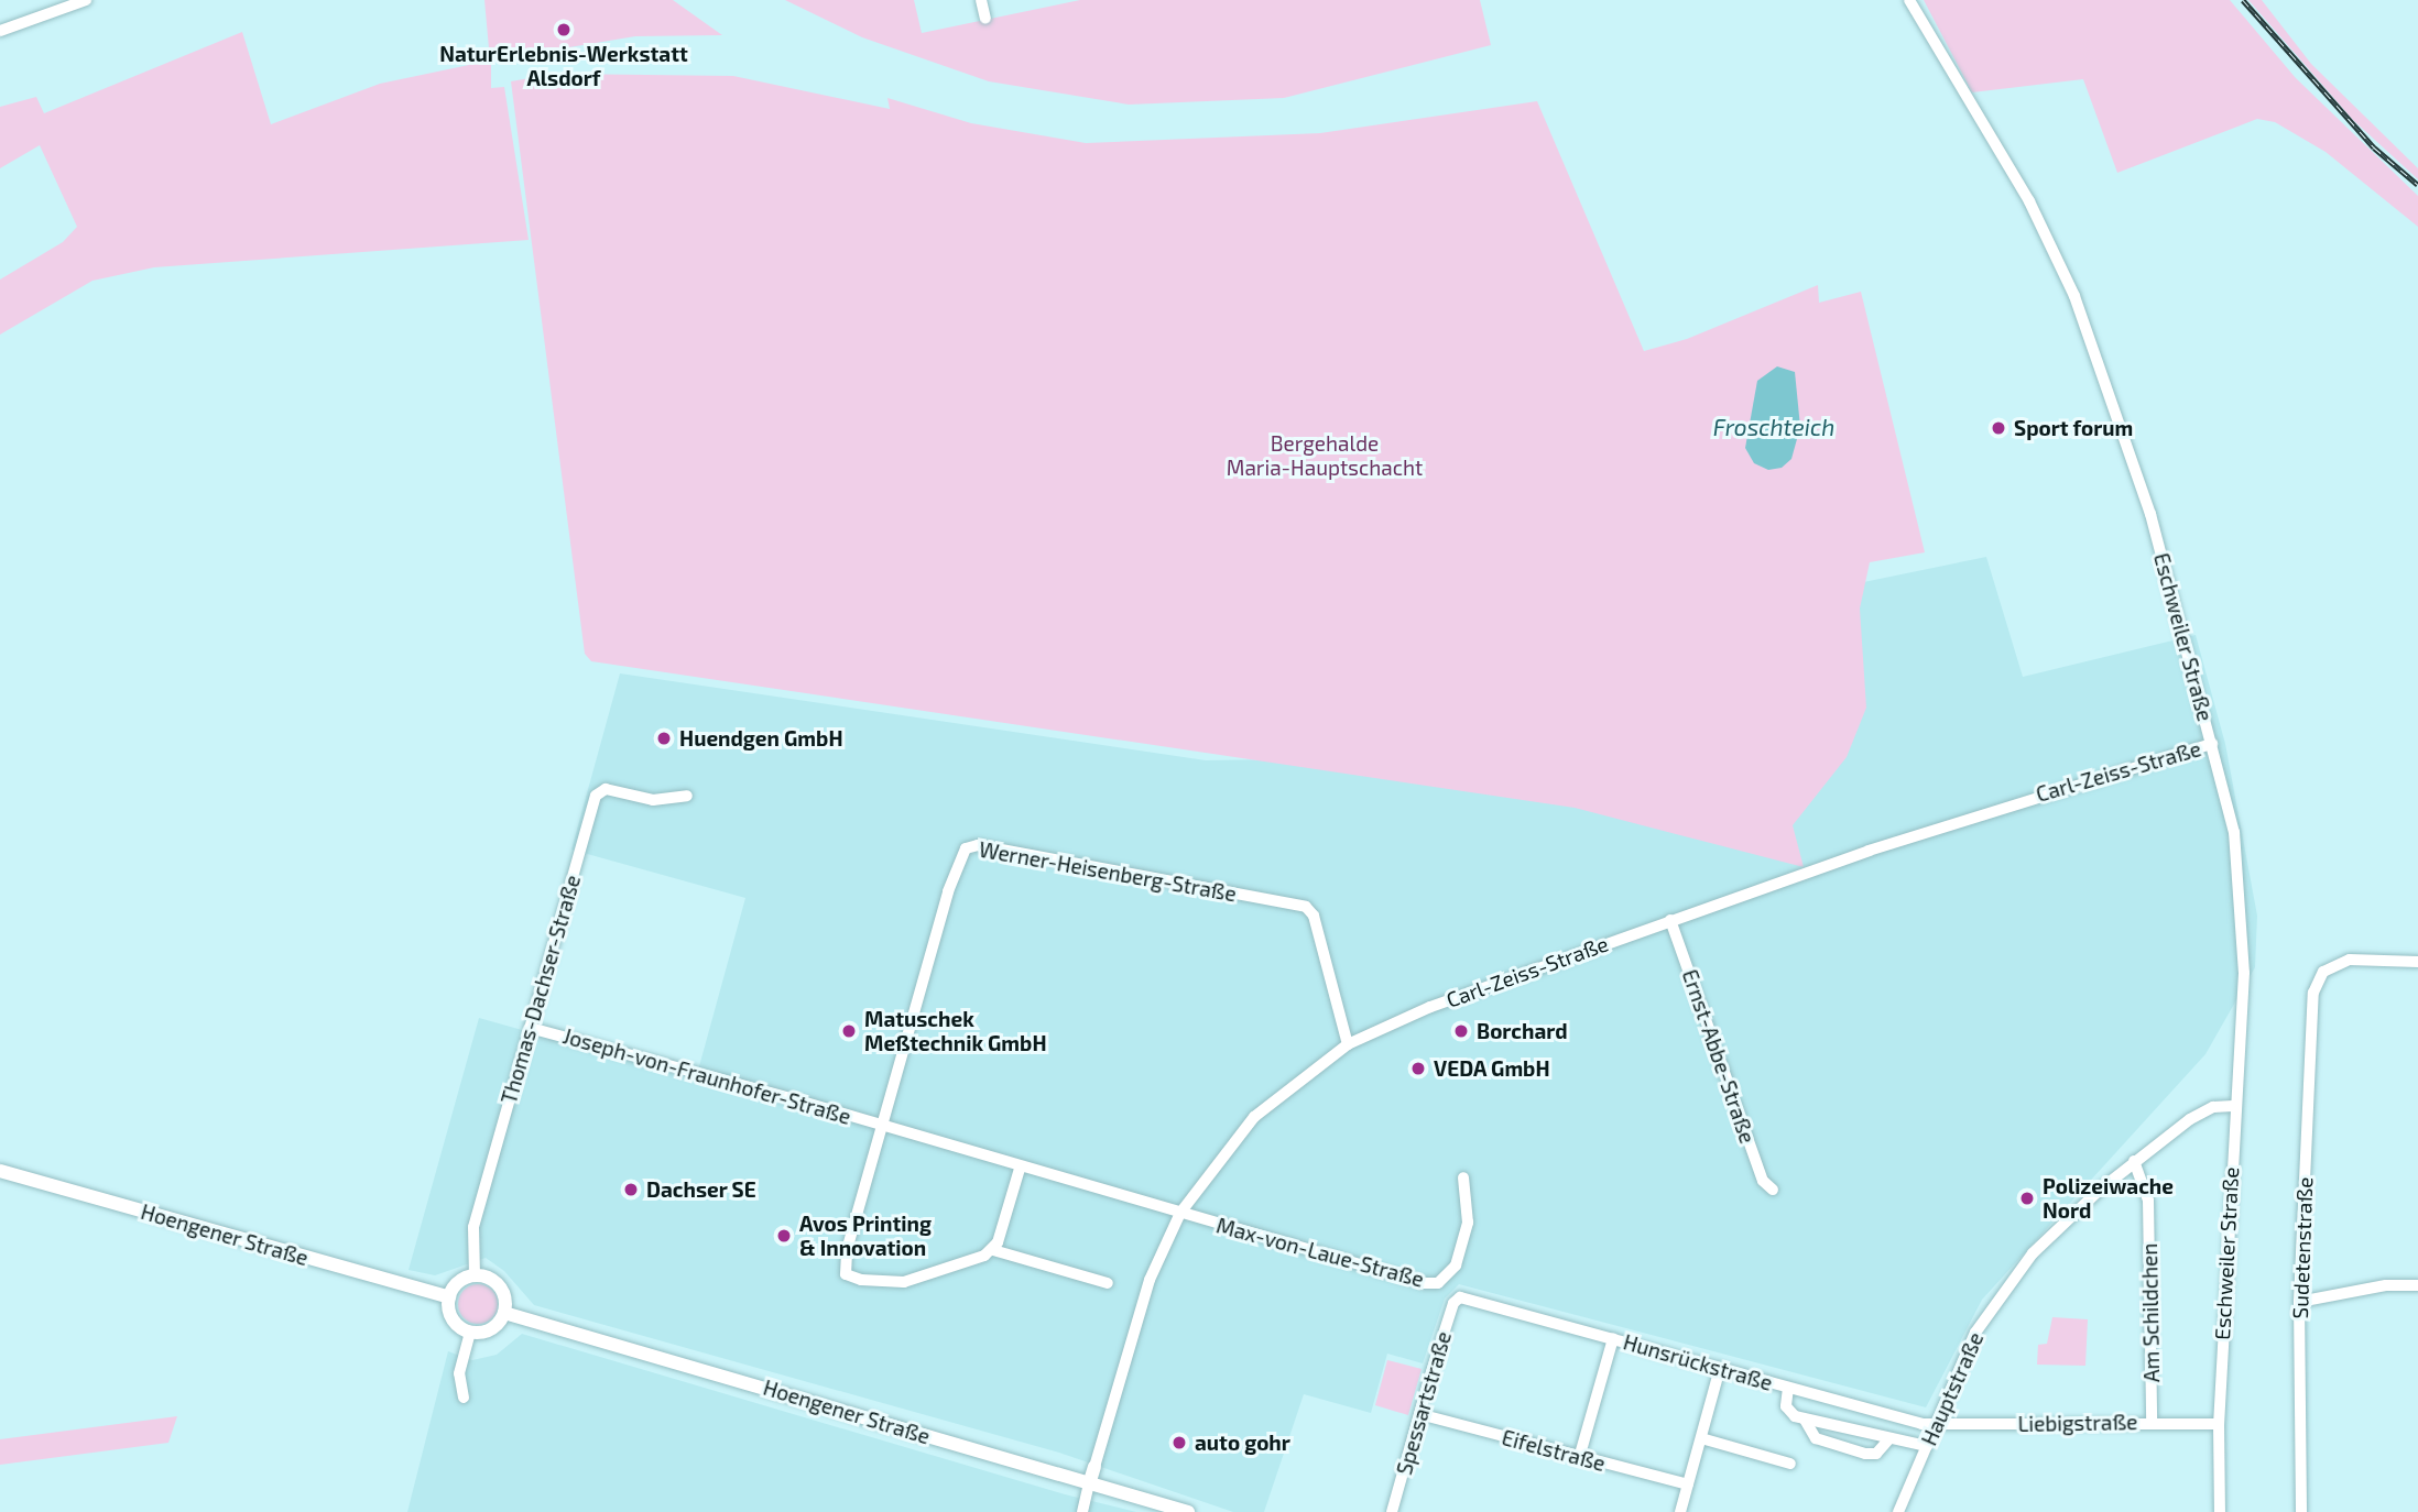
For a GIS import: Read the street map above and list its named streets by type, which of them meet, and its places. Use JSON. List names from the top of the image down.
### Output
{
  "streets": {
    "main road": ["Carl-Zeiss-Straße", "Hoengener Straße"],
    "street": [
      "Eschweiler Straße",
      "Werner-Heisenberg-Straße",
      "Thomas-Dachser-Straße",
      "Ernst-Abbe-Straße",
      "Joseph-von-Fraunhofer-Straße",
      "Sudetenstraße",
      "Max-von-Laue-Straße",
      "Am Schildchen",
      "Hunsrückstraße",
      "Hauptstraße",
      "Spessartstraße",
      "Liebigstraße",
      "Eifelstraße"
    ]
  },
  "crossings": [
    ["Eschweiler Straße", "Carl-Zeiss-Straße"],
    ["Eschweiler Straße", "Hauptstraße"],
    ["Eschweiler Straße", "Liebigstraße"],
    ["Carl-Zeiss-Straße", "Werner-Heisenberg-Straße"],
    ["Carl-Zeiss-Straße", "Ernst-Abbe-Straße"],
    ["Carl-Zeiss-Straße", "Joseph-von-Fraunhofer-Straße"],
    ["Carl-Zeiss-Straße", "Hoengener Straße"],
    ["Carl-Zeiss-Straße", "Max-von-Laue-Straße"],
    ["Werner-Heisenberg-Straße", "Joseph-von-Fraunhofer-Straße"],
    ["Thomas-Dachser-Straße", "Joseph-von-Fraunhofer-Straße"],
    ["Thomas-Dachser-Straße", "Hoengener Straße"],
    ["Joseph-von-Fraunhofer-Straße", "Max-von-Laue-Straße"],
    ["Am Schildchen", "Hauptstraße"],
    ["Am Schildchen", "Liebigstraße"],
    ["Hunsrückstraße", "Hauptstraße"],
    ["Hunsrückstraße", "Spessartstraße"],
    ["Hunsrückstraße", "Liebigstraße"],
    ["Hauptstraße", "Liebigstraße"],
    ["Spessartstraße", "Eifelstraße"]
  ],
  "water": ["Froschteich"],
  "parks": ["Bergehalde Maria-Hauptschacht"],
  "places": [
    "NaturErlebnis-Werkstatt Alsdorf",
    "Sport forum",
    "Huendgen GmbH",
    "Matuschek Meßtechnik GmbH",
    "Borchard",
    "VEDA GmbH",
    "Dachser SE",
    "Polizeiwache Nord",
    "Avos Printing & Innovation",
    "auto gohr"
  ]
}
